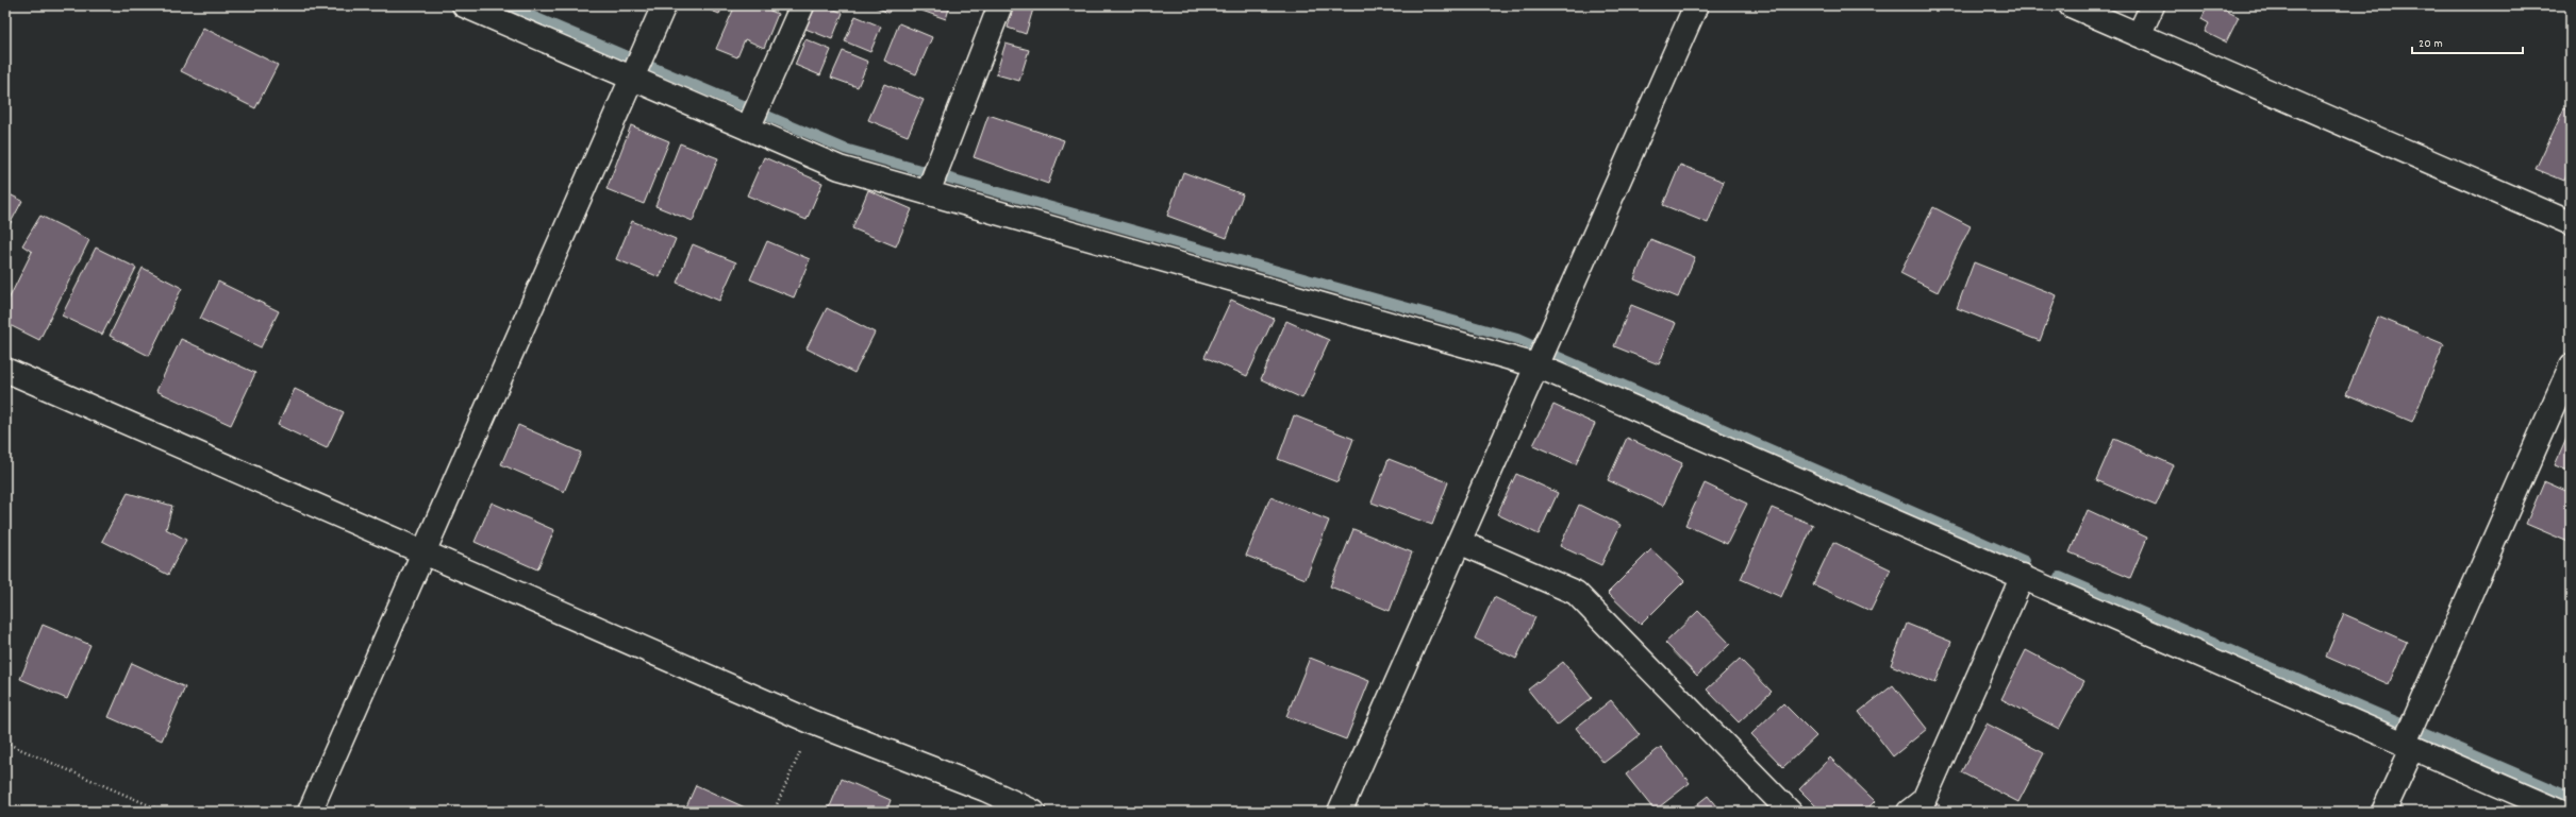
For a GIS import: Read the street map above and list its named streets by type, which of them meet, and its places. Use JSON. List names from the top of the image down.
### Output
{
  "scale_bar": "20 m"
}
